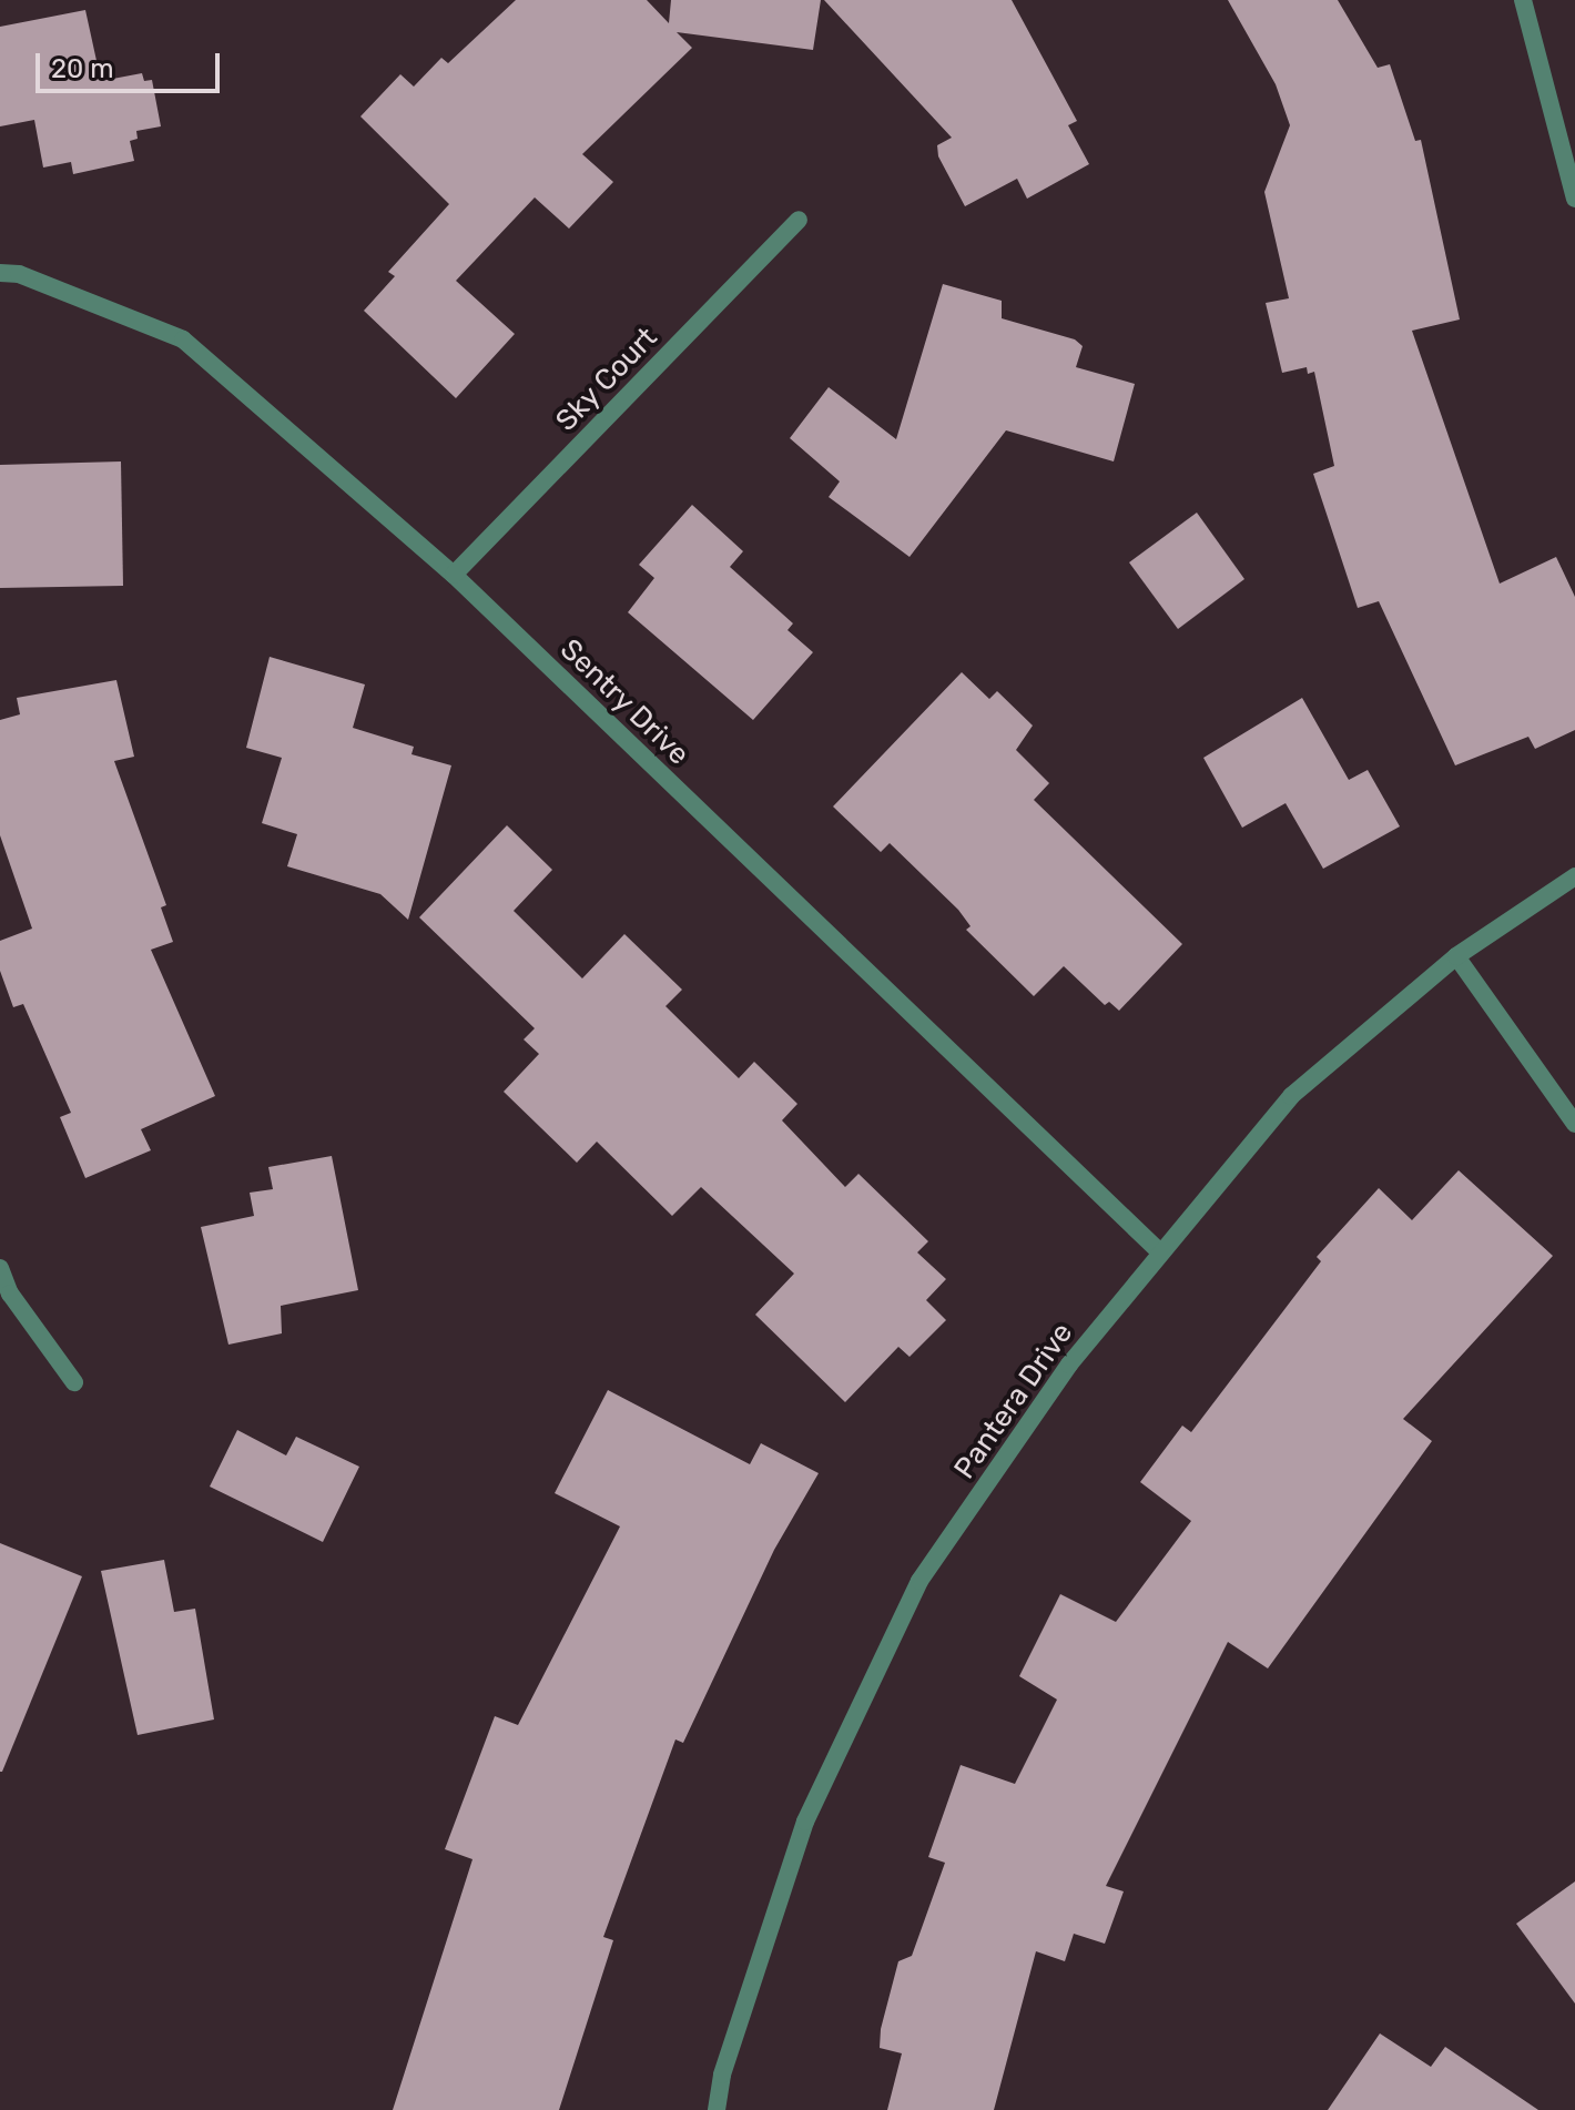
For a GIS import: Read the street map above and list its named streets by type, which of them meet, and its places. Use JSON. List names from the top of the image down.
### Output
{
  "streets": {
    "street": ["Sky Court", "Sentry Drive", "Pantera Drive"]
  },
  "crossings": [
    ["Sky Court", "Sentry Drive"],
    ["Sentry Drive", "Pantera Drive"]
  ],
  "scale_bar": "20 m"
}
